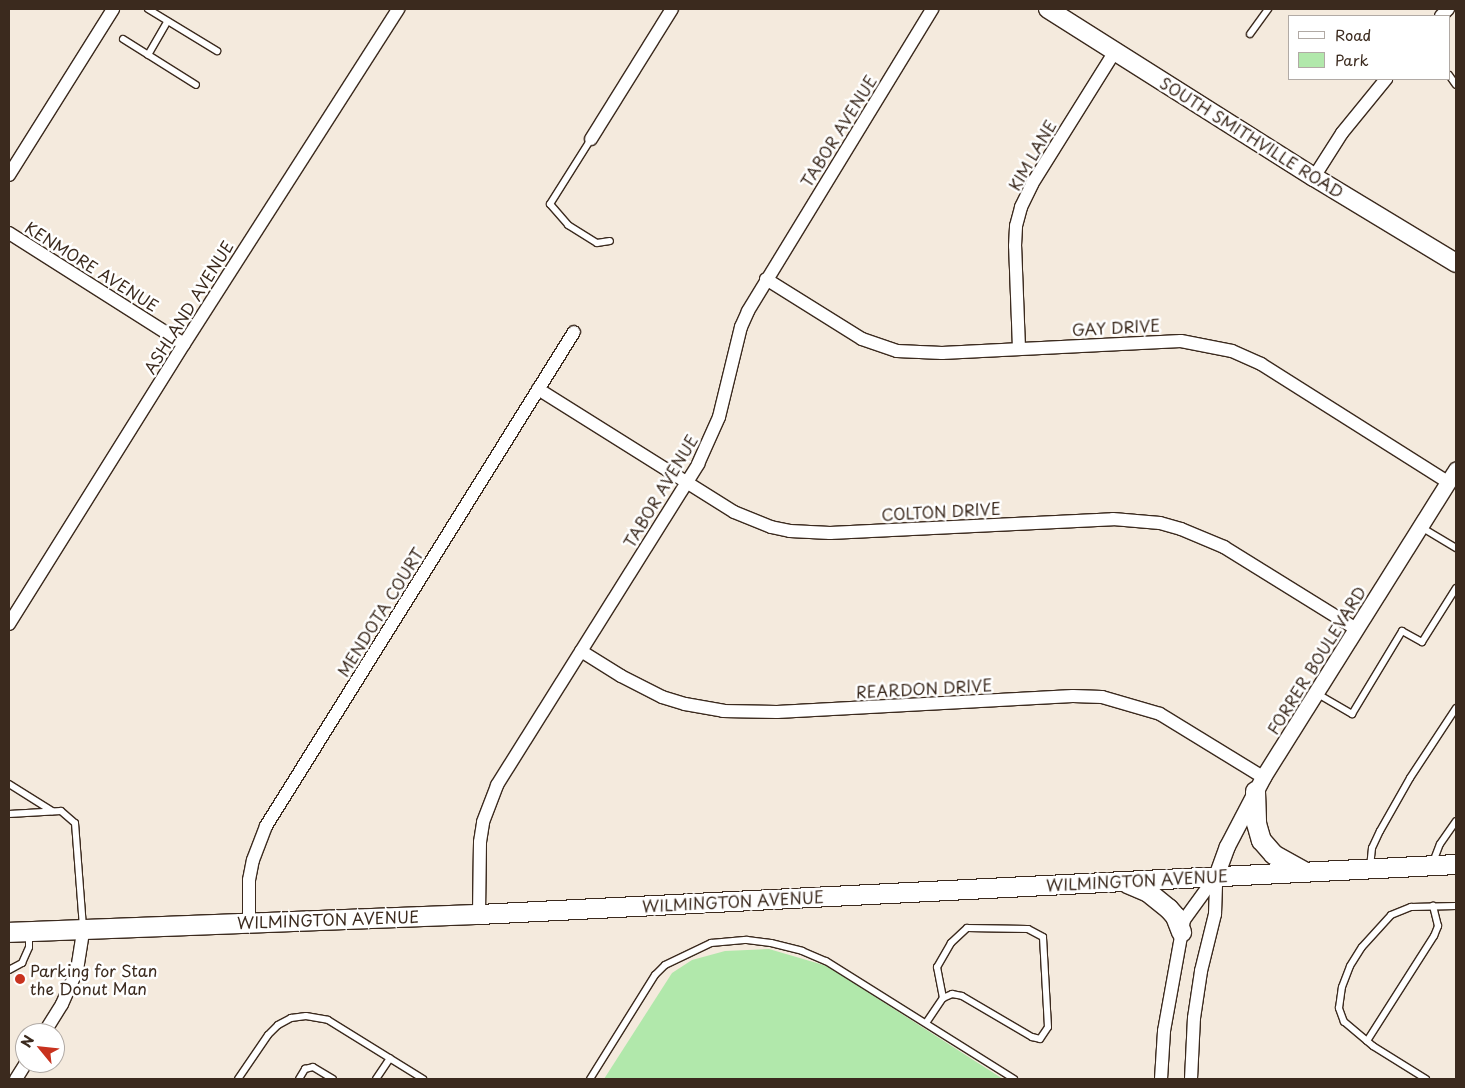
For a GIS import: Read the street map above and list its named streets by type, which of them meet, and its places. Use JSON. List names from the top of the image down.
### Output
{
  "streets": {
    "main road": ["SOUTH SMITHVILLE ROAD", "WILMINGTON AVENUE"],
    "street": [
      "TABOR AVENUE",
      "KIM LANE",
      "KENMORE AVENUE",
      "ASHLAND AVENUE",
      "GAY DRIVE",
      "COLTON DRIVE",
      "MENDOTA COURT",
      "FORRER BOULEVARD",
      "REARDON DRIVE"
    ]
  },
  "crossings": [
    ["TABOR AVENUE", "GAY DRIVE"],
    ["TABOR AVENUE", "COLTON DRIVE"],
    ["TABOR AVENUE", "REARDON DRIVE"],
    ["TABOR AVENUE", "WILMINGTON AVENUE"],
    ["SOUTH SMITHVILLE ROAD", "KIM LANE"],
    ["KIM LANE", "GAY DRIVE"],
    ["KENMORE AVENUE", "ASHLAND AVENUE"],
    ["GAY DRIVE", "FORRER BOULEVARD"],
    ["COLTON DRIVE", "MENDOTA COURT"],
    ["COLTON DRIVE", "FORRER BOULEVARD"],
    ["MENDOTA COURT", "WILMINGTON AVENUE"],
    ["FORRER BOULEVARD", "REARDON DRIVE"],
    ["FORRER BOULEVARD", "WILMINGTON AVENUE"]
  ],
  "places": ["Parking for Stan the Donut Man"],
  "legend": ["Road", "Park"],
  "north": "top left"
}
